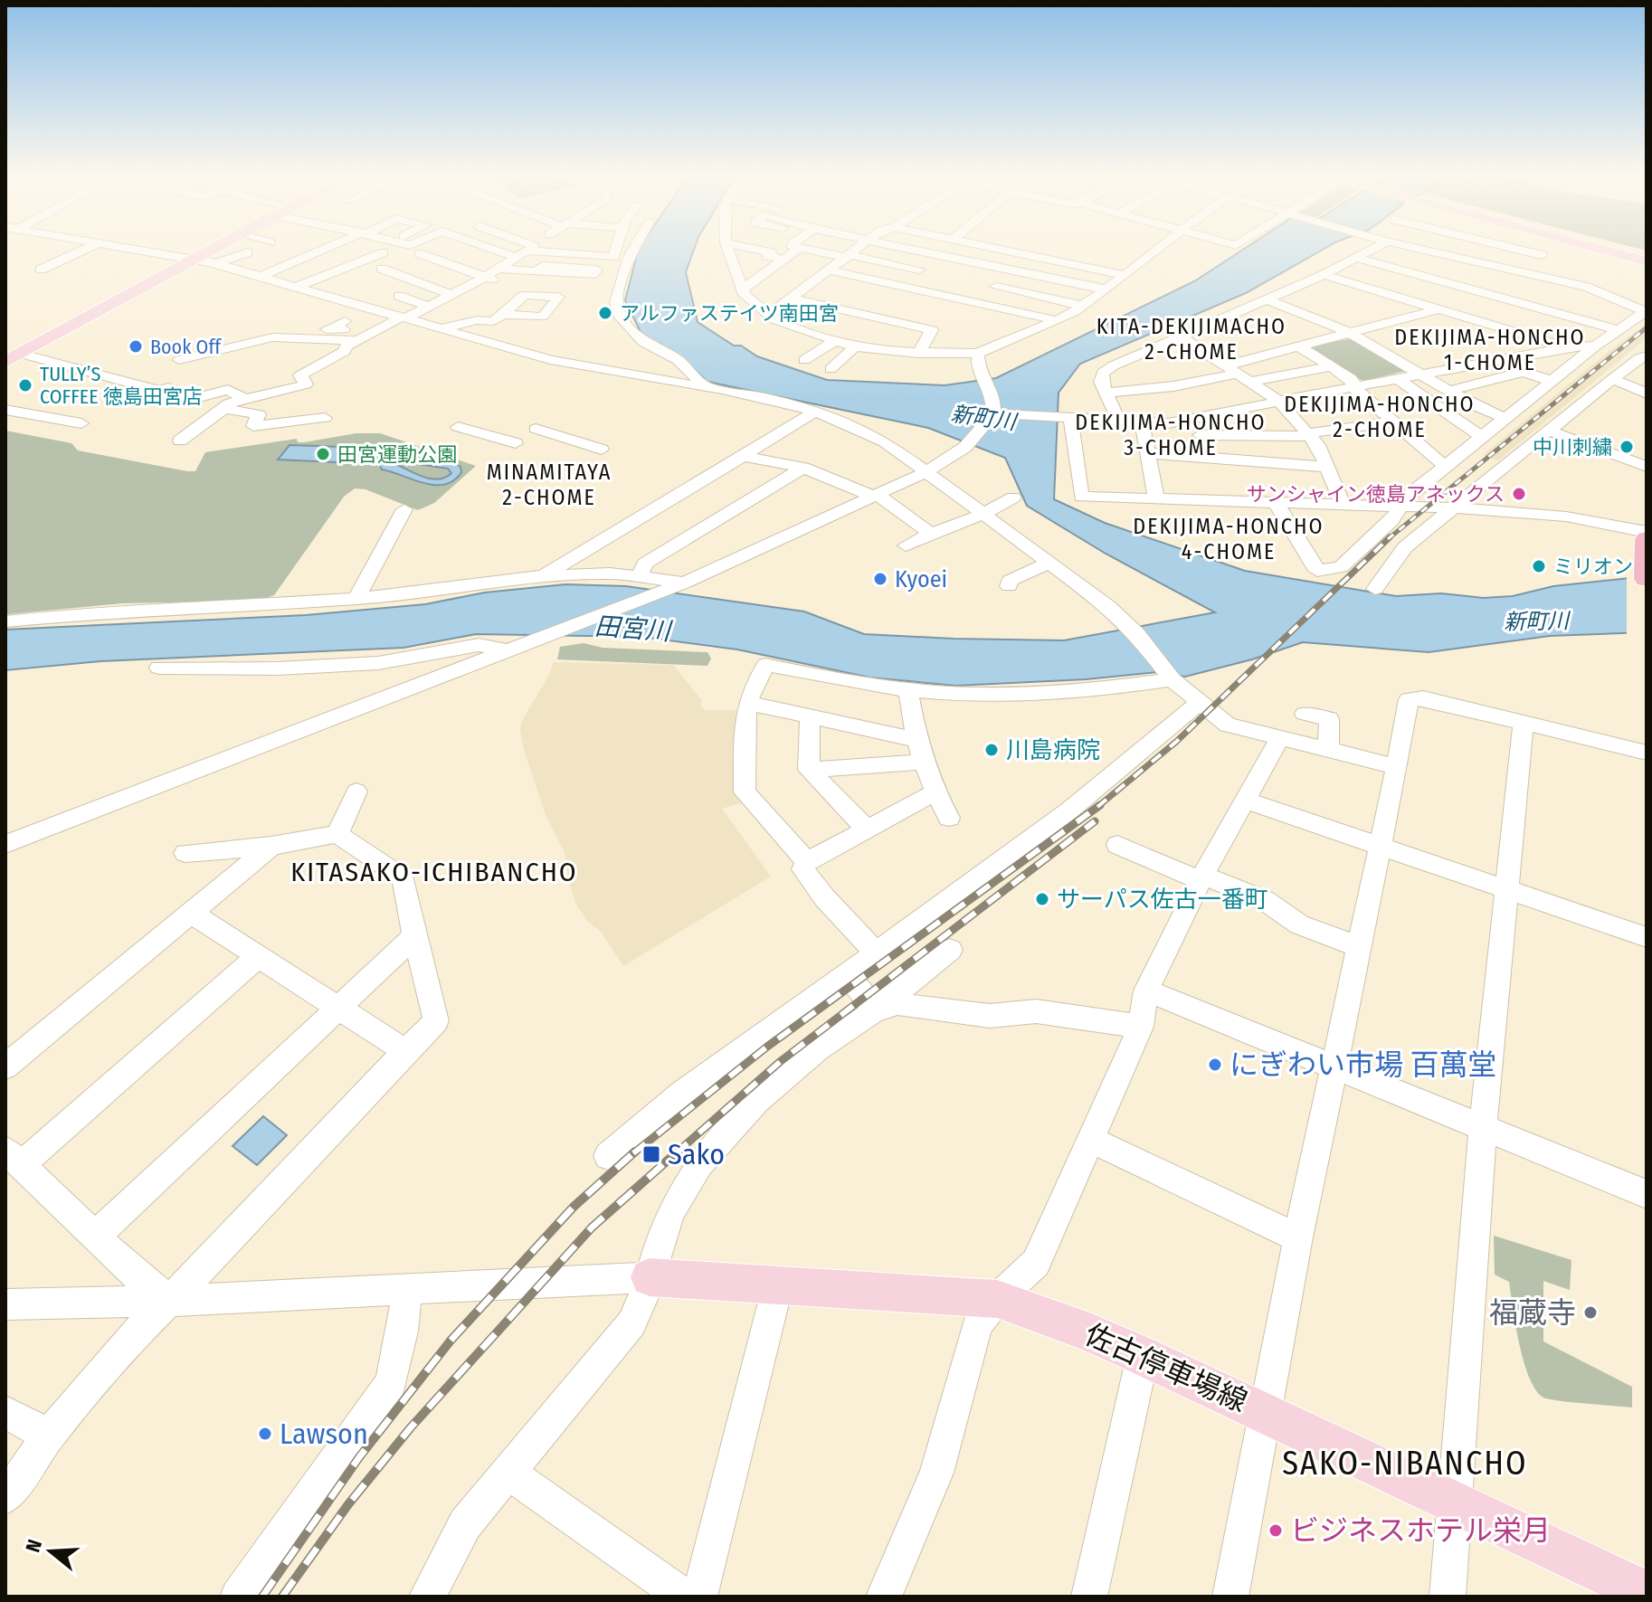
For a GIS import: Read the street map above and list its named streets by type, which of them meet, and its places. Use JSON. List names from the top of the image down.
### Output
{
  "streets": {
    "main road": ["佐古停車場線"]
  },
  "districts": [
    "KITA-DEKIJIMACHO 2-CHOME",
    "DEKIJIMA-HONCHO 1-CHOME",
    "DEKIJIMA-HONCHO 2-CHOME",
    "DEKIJIMA-HONCHO 3-CHOME",
    "MINAMITAYA 2-CHOME",
    "DEKIJIMA-HONCHO 4-CHOME",
    "KITASAKO-ICHIBANCHO",
    "SAKO-NIBANCHO"
  ],
  "water": ["新町川", "田宮川"],
  "places": {
    "other": [
      "アルファステイツ南田宮",
      "Book Off",
      "TULLY’S COFFEE 徳島田宮店",
      "中川刺繍",
      "田宮運動公園",
      "サンシャイン徳島アネックス",
      "ミリオン",
      "Kyoei",
      "川島病院",
      "サーパス佐古一番町",
      "にぎわい市場 百萬堂",
      "福蔵寺",
      "Lawson",
      "ビジネスホテル栄月"
    ],
    "transit": ["Sako"]
  },
  "north": "left"
}
